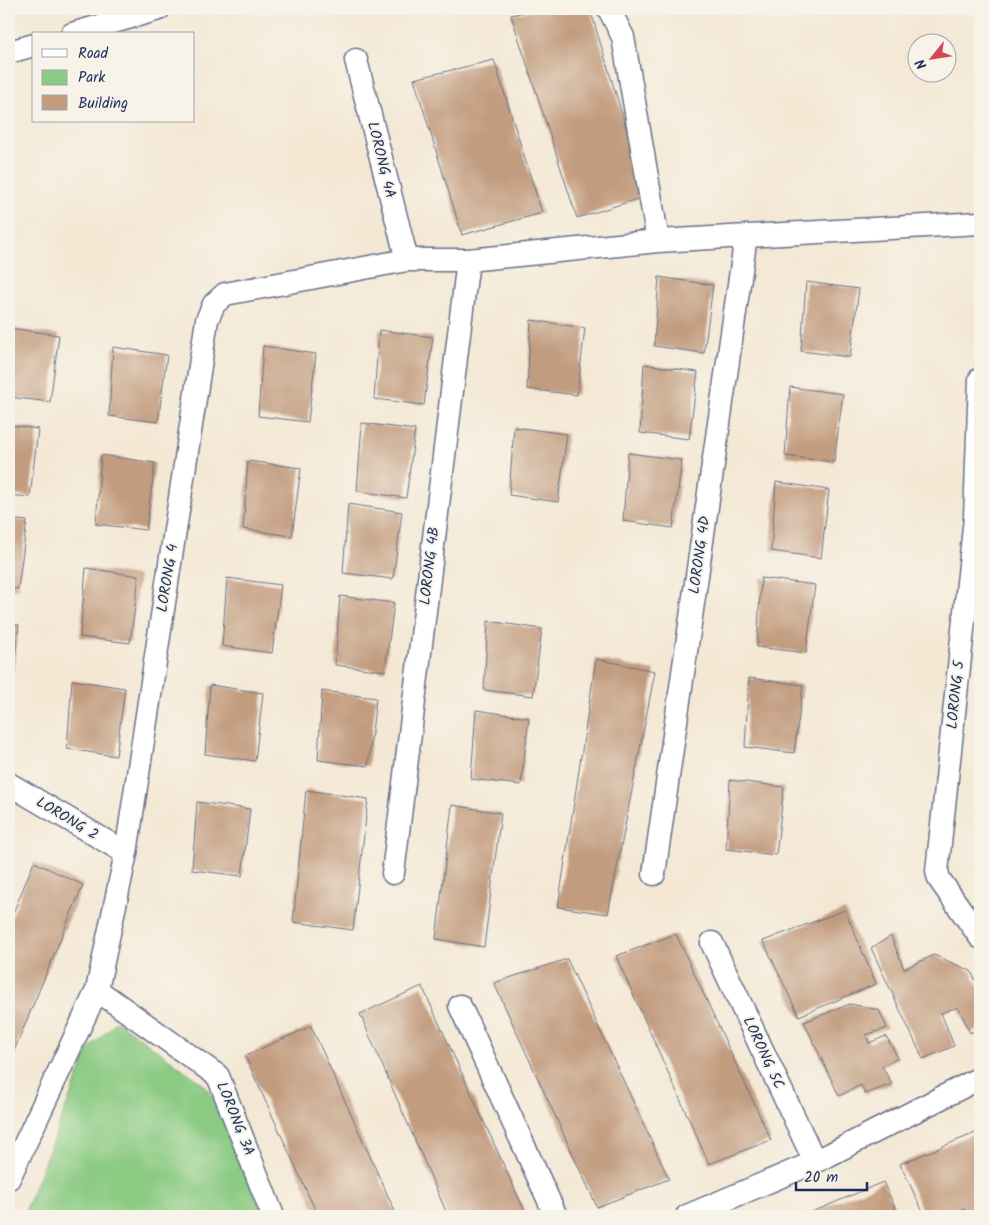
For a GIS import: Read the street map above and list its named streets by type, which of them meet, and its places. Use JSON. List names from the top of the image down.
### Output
{
  "streets": {
    "street": [
      "LORONG 4A",
      "LORONG 4D",
      "LORONG 4B",
      "LORONG 4",
      "LORONG 5",
      "LORONG 2",
      "LORONG 5C",
      "LORONG 3A"
    ]
  },
  "crossings": [
    ["LORONG 4A", "LORONG 4"],
    ["LORONG 4", "LORONG 2"],
    ["LORONG 4", "LORONG 3A"]
  ],
  "legend": ["Road", "Park", "Building"],
  "scale_bar": "20 m",
  "north": "bottom left"
}
